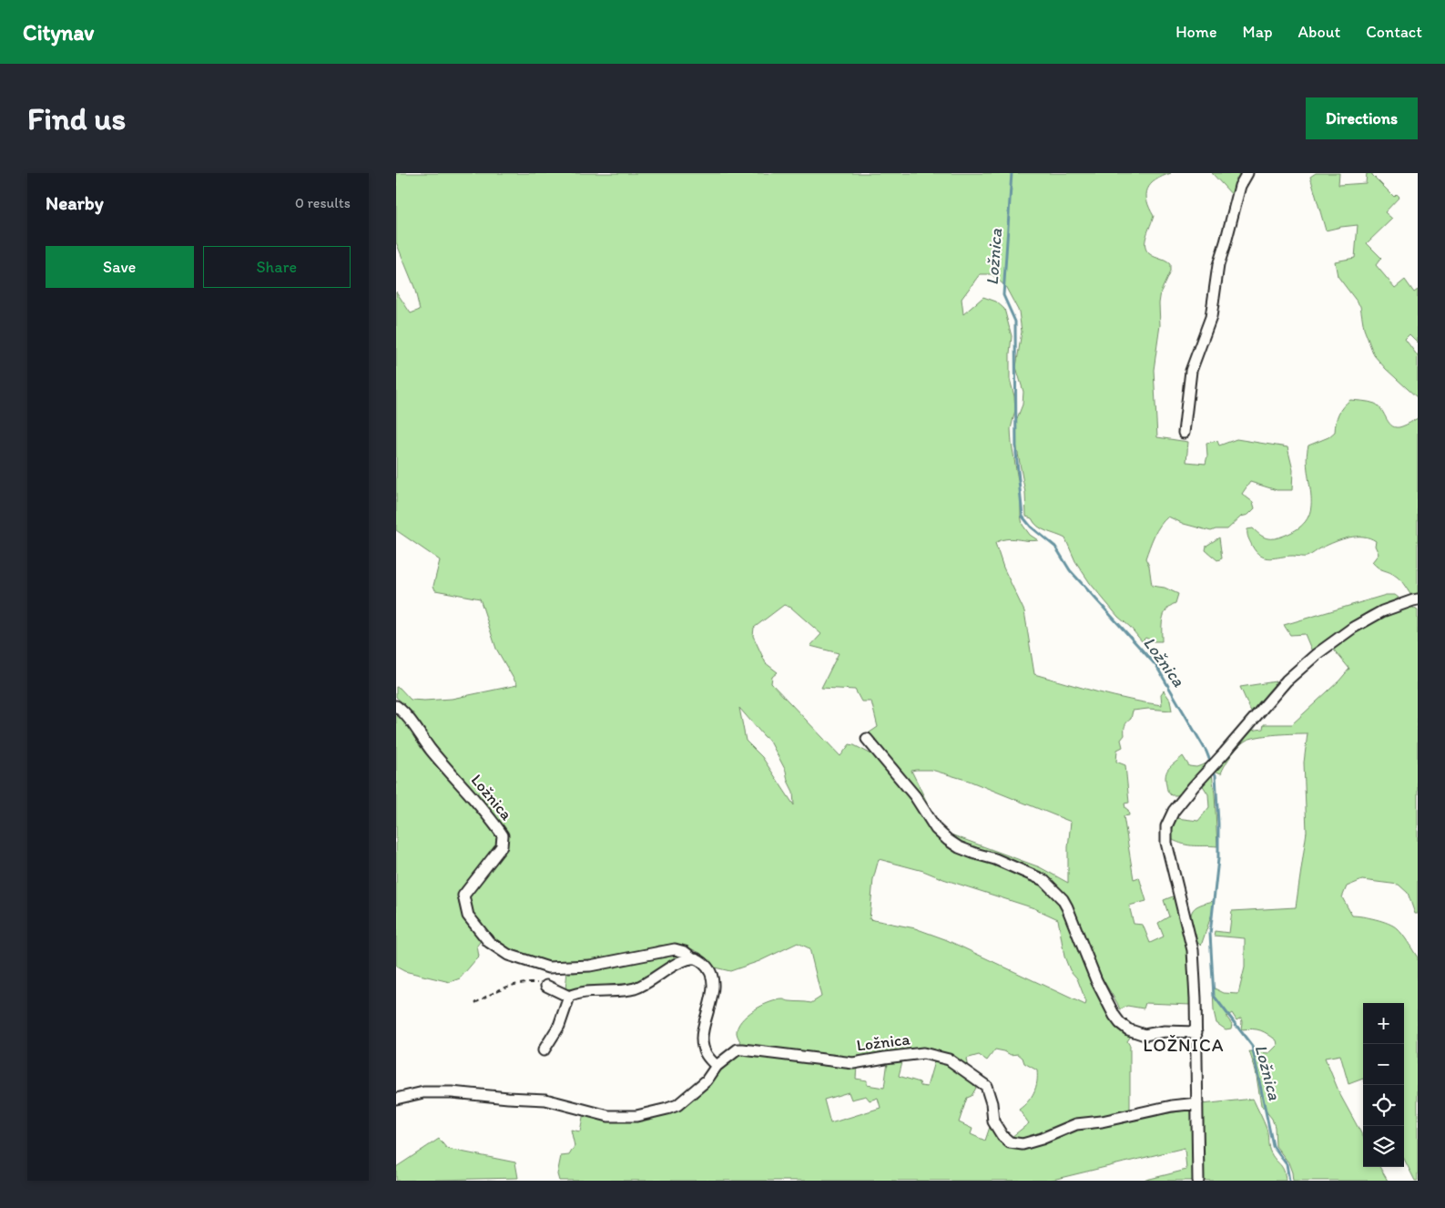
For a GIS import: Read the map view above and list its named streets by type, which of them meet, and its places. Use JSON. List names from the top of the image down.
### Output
{
  "streets": {
    "street": ["Ložnica"]
  },
  "districts": ["LOŽNICA"],
  "water": ["Ložnica"],
  "page": {
    "header": "Citynav",
    "nav": [
      "Home",
      "Map",
      "About",
      "Contact"
    ],
    "buttons": [
      "Directions",
      ["Save", "Share"]
    ],
    "title": "Find us",
    "heading": ["Nearby", "0 results"],
    "map_buttons": ["+", "−"]
  }
}
